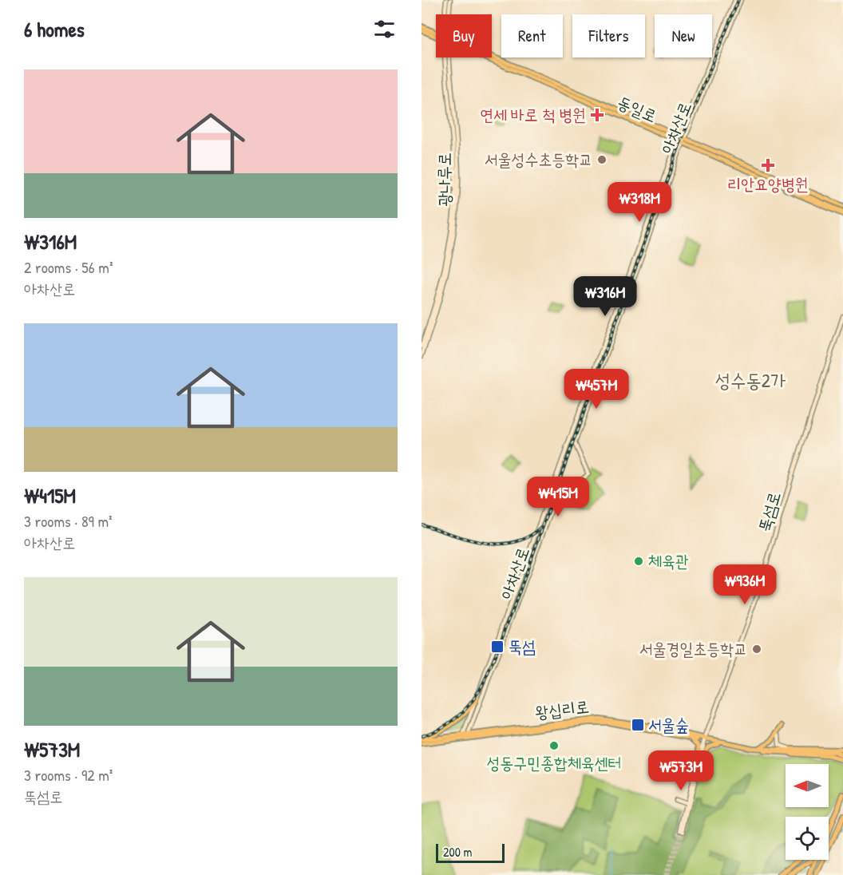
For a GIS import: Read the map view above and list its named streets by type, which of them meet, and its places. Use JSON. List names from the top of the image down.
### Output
{
  "streets": {
    "main road": [
      "동일로",
      "아차산로",
      "광나루로",
      "뚝섬로",
      "왕십리로"
    ]
  },
  "crossings": [
    ["동일로", "아차산로"],
    ["아차산로", "왕십리로"],
    ["뚝섬로", "왕십리로"]
  ],
  "districts": ["성수동2가"],
  "places": {
    "health": ["연세 바로 척 병원", "리안요양병원"],
    "other": [
      "서울성수초등학교",
      "체육관",
      "서울경일초등학교",
      "성동구민종합체육센터"
    ],
    "transit": ["뚝섬", "서울숲"]
  },
  "scale_bar": "200 m",
  "north": "left",
  "page": {
    "heading": "6 homes",
    "chip": [
      "Buy",
      "Rent",
      "Filters",
      "New"
    ],
    "list": [
      {
        "name": "₩316M",
        "note": "2 rooms · 56 m² · 아차산로"
      },
      {
        "name": "₩415M",
        "note": "3 rooms · 89 m² · 아차산로"
      },
      {
        "name": "₩573M",
        "note": "3 rooms · 92 m² · 뚝섬로"
      }
    ],
    "price": [
      "₩318M",
      "₩316M",
      "₩457M",
      "₩415M",
      "₩936M",
      "₩573M"
    ],
    "scale": "200 m"
  }
}
